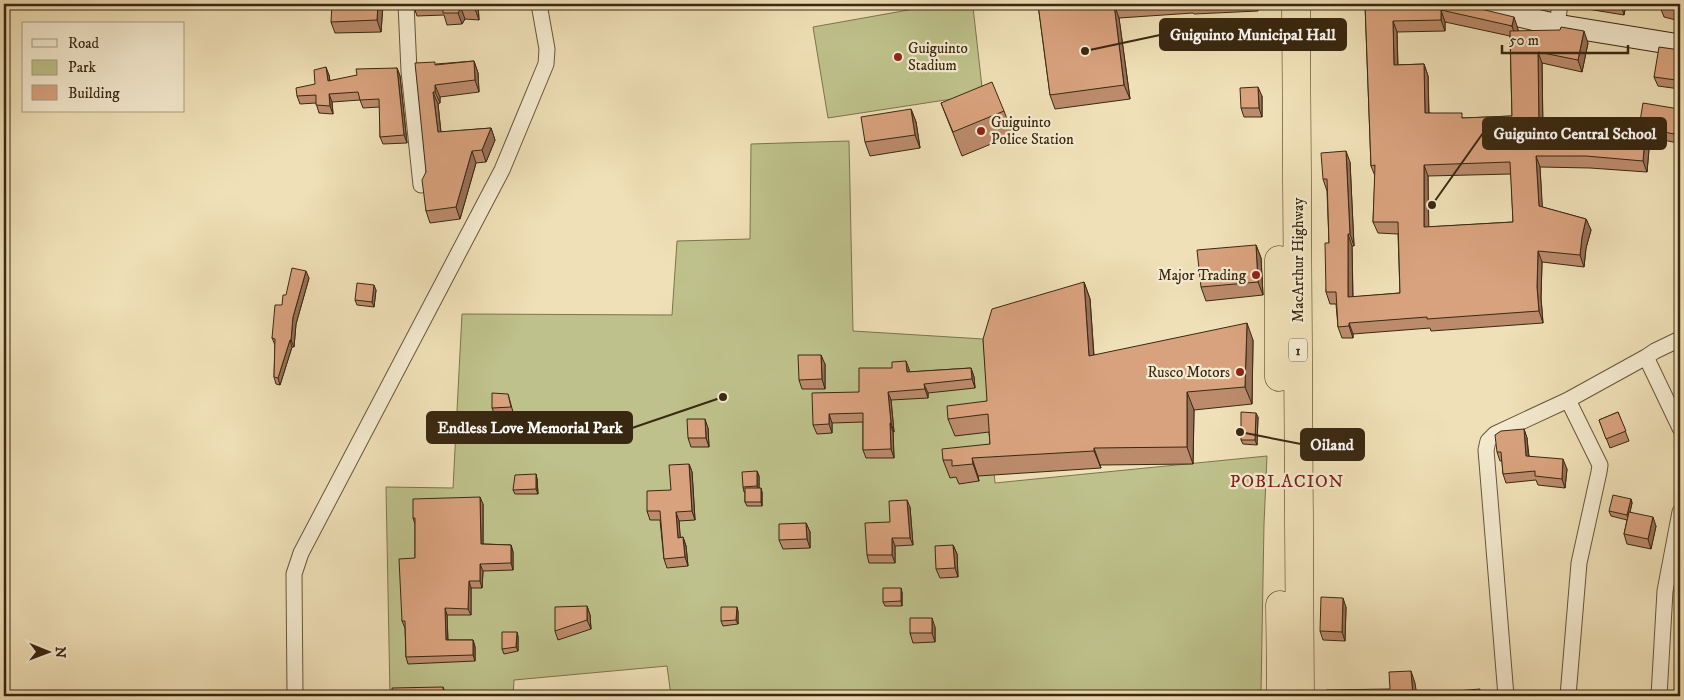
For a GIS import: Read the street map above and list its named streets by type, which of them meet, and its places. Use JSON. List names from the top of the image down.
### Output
{
  "streets": {
    "highway": ["MacArthur Highway", "1"]
  },
  "districts": ["POBLACION"],
  "places": [
    "Guiguinto Municipal Hall",
    "Guiguinto Stadium",
    "Guiguinto Police Station",
    "Guiguinto Central School",
    "Major Trading",
    "Rusco Motors",
    "Endless Love Memorial Park",
    "Oiland"
  ],
  "legend": ["Road", "Park", "Building"],
  "scale_bar": "50 m",
  "north": "right"
}
